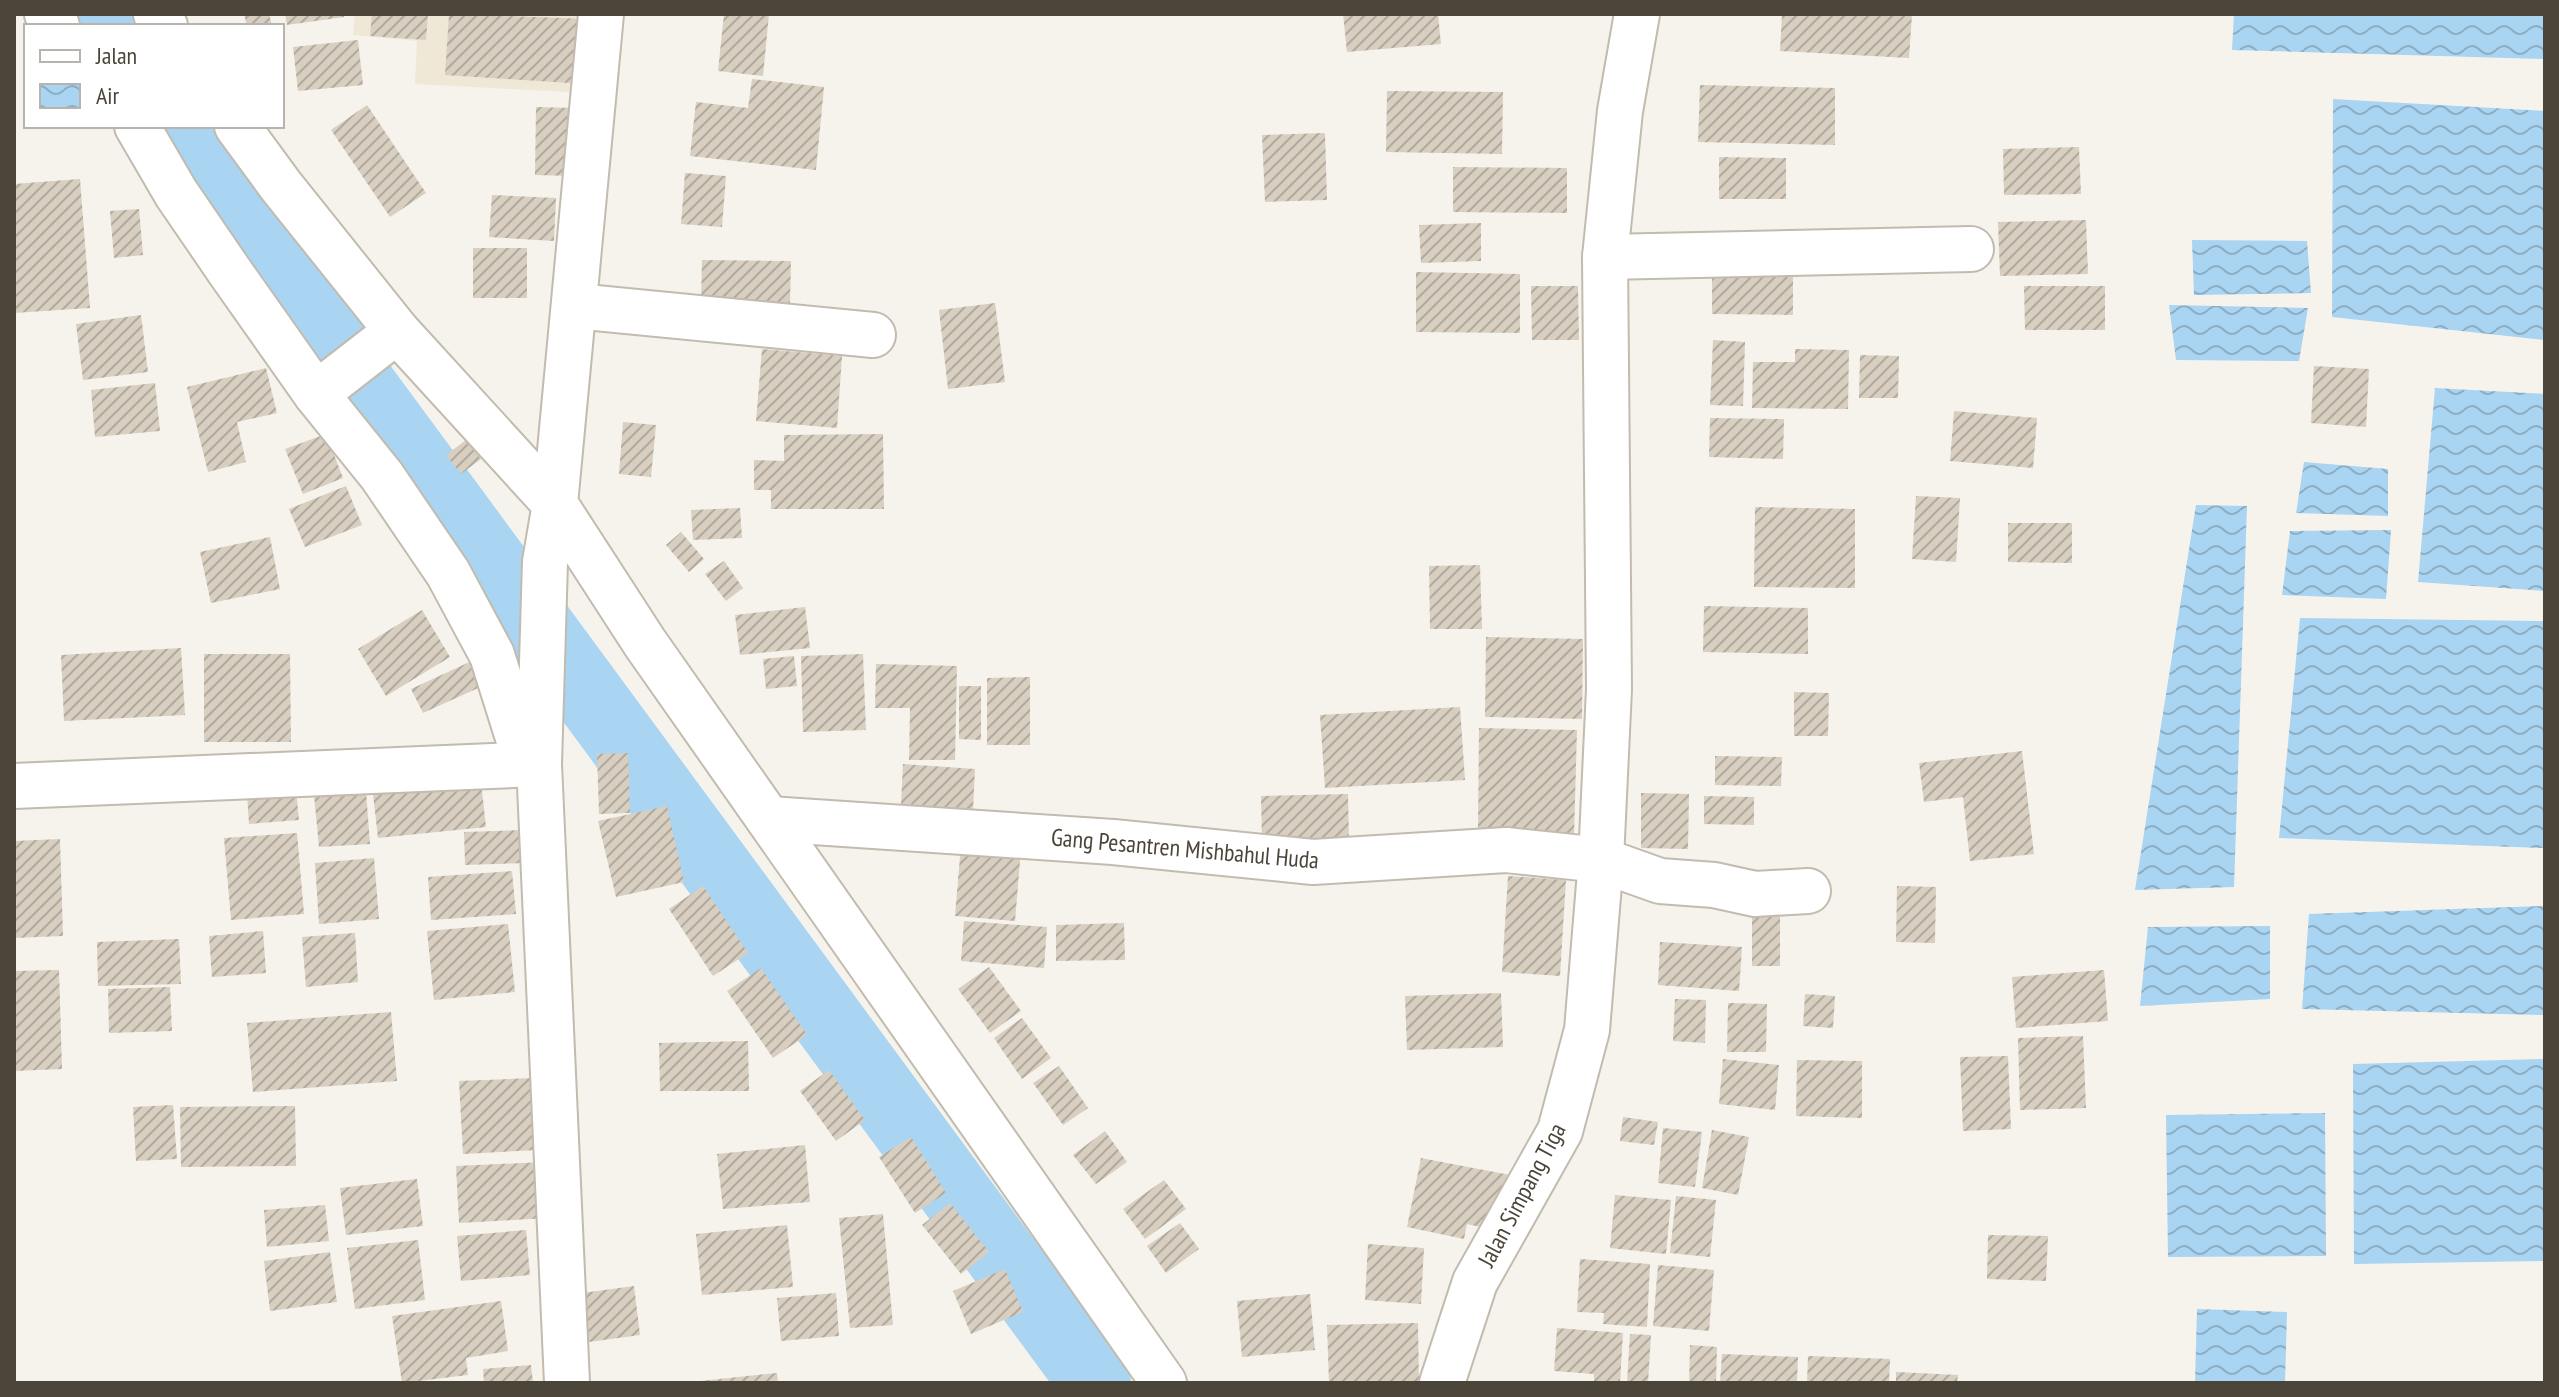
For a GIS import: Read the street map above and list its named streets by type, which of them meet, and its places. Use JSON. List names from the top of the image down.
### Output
{
  "streets": {
    "street": ["Gang Pesantren Mishbahul Huda", "Jalan Simpang Tiga"]
  },
  "crossings": [
    ["Gang Pesantren Mishbahul Huda", "Jalan Simpang Tiga"]
  ],
  "legend": ["Jalan", "Air"]
}
